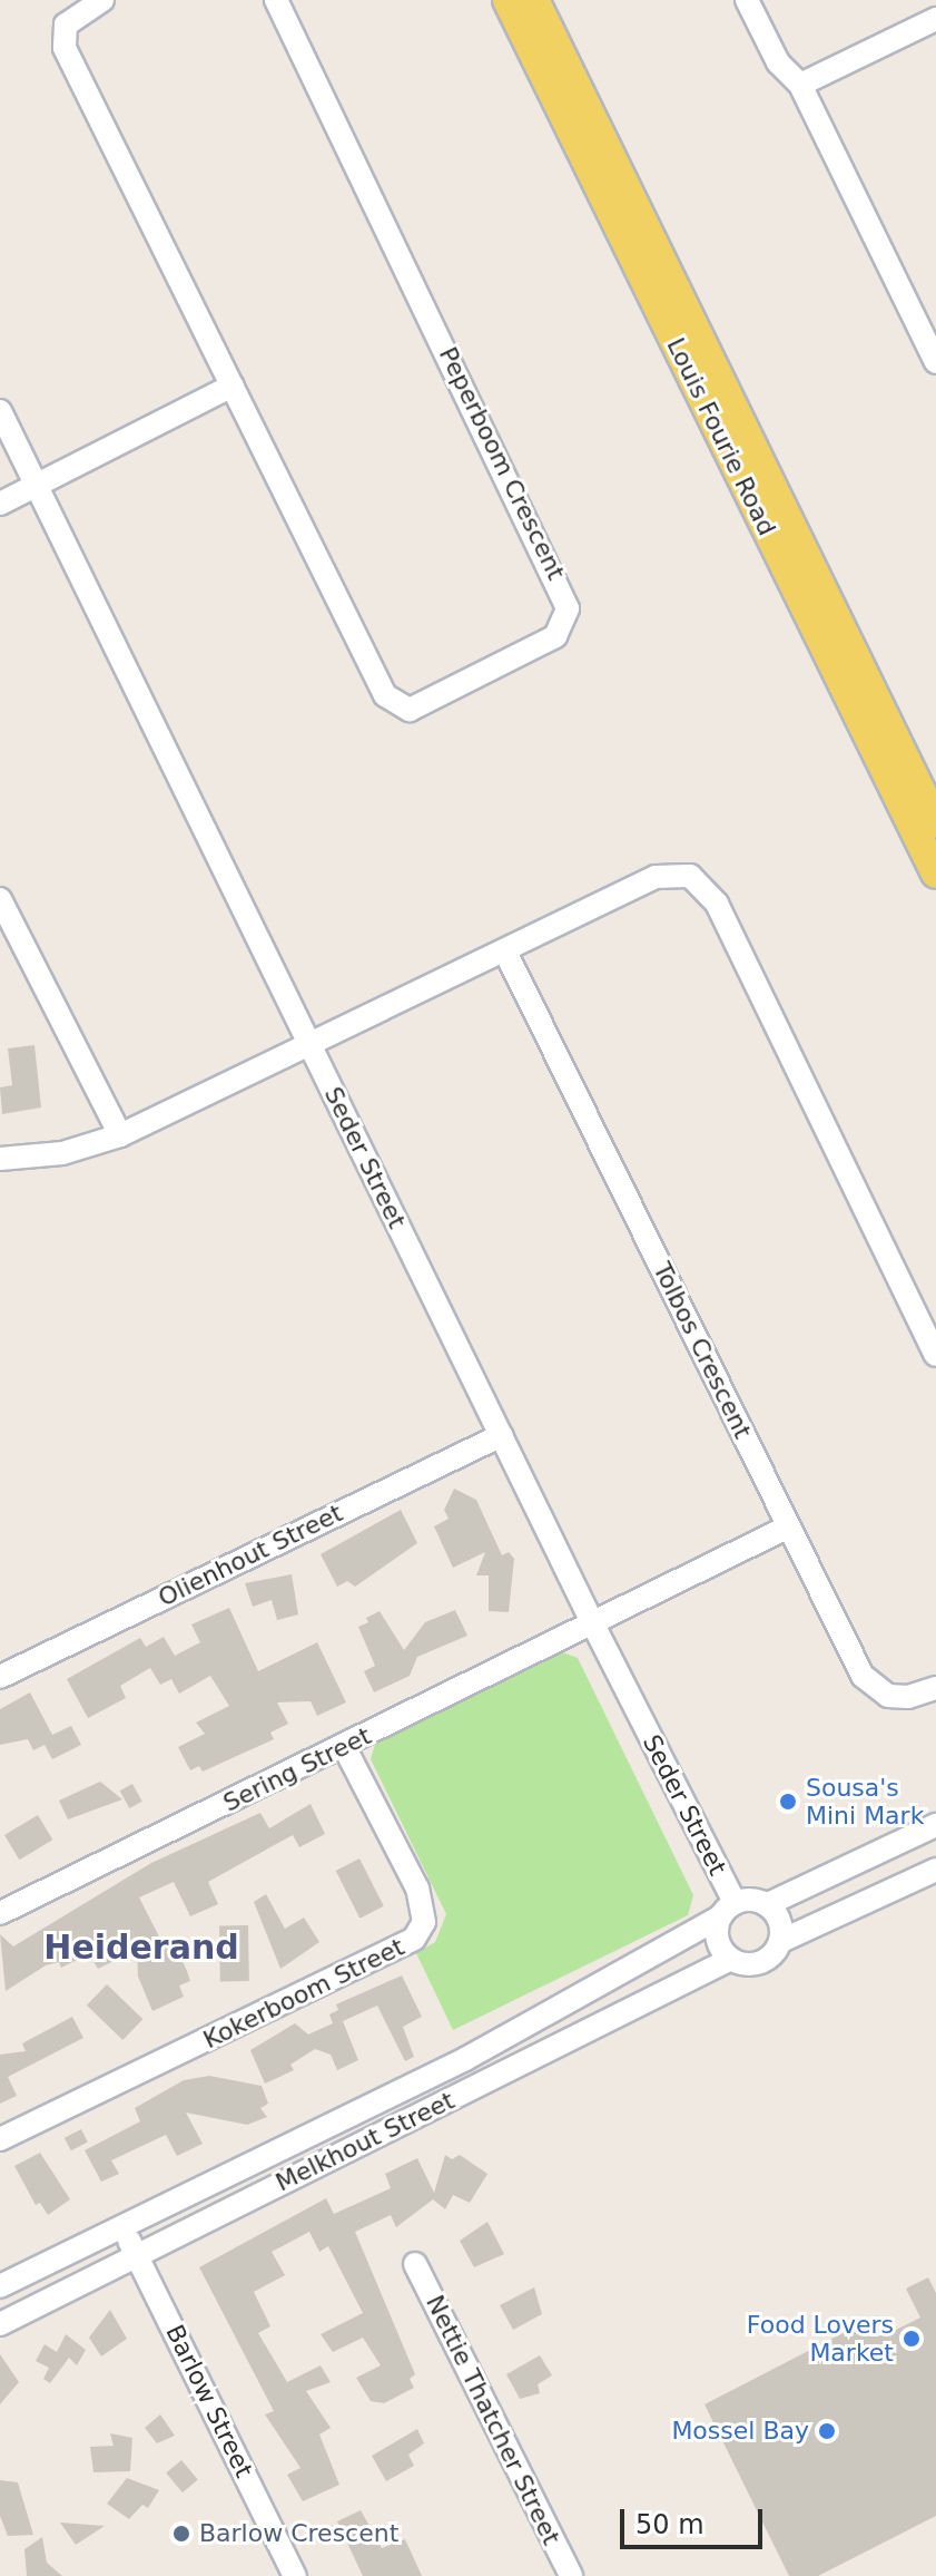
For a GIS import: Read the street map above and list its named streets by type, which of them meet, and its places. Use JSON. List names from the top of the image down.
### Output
{
  "streets": {
    "main road": ["Louis Fourie Road"],
    "street": [
      "Peperboom Crescent",
      "Seder Street",
      "Tolbos Crescent",
      "Olienhout Street",
      "Sering Street",
      "Kokerboom Street",
      "Melkhout Street",
      "Barlow Street",
      "Nettie Thatcher Street"
    ]
  },
  "crossings": [
    ["Seder Street", "Olienhout Street"],
    ["Seder Street", "Sering Street"],
    ["Seder Street", "Melkhout Street"],
    ["Tolbos Crescent", "Sering Street"],
    ["Sering Street", "Kokerboom Street"],
    ["Melkhout Street", "Barlow Street"]
  ],
  "districts": ["Heiderand"],
  "places": [
    "Sousa's Mini Mark",
    "Food Lovers Market",
    "Mossel Bay",
    "Barlow Crescent"
  ],
  "scale_bar": "50 m"
}
